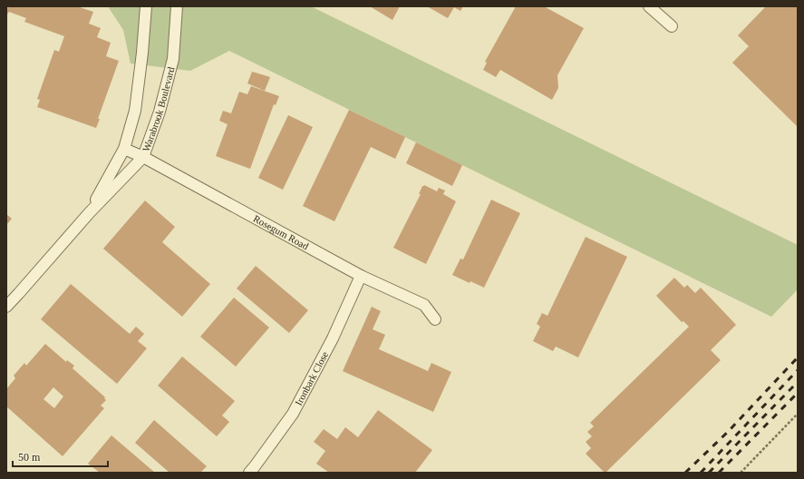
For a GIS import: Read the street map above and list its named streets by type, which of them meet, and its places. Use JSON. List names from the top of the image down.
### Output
{
  "streets": {
    "street": ["Warabrook Boulevard", "Rosegum Road", "Ironbark Close"]
  },
  "crossings": [
    ["Warabrook Boulevard", "Rosegum Road"],
    ["Rosegum Road", "Ironbark Close"]
  ],
  "scale_bar": "50 m"
}
